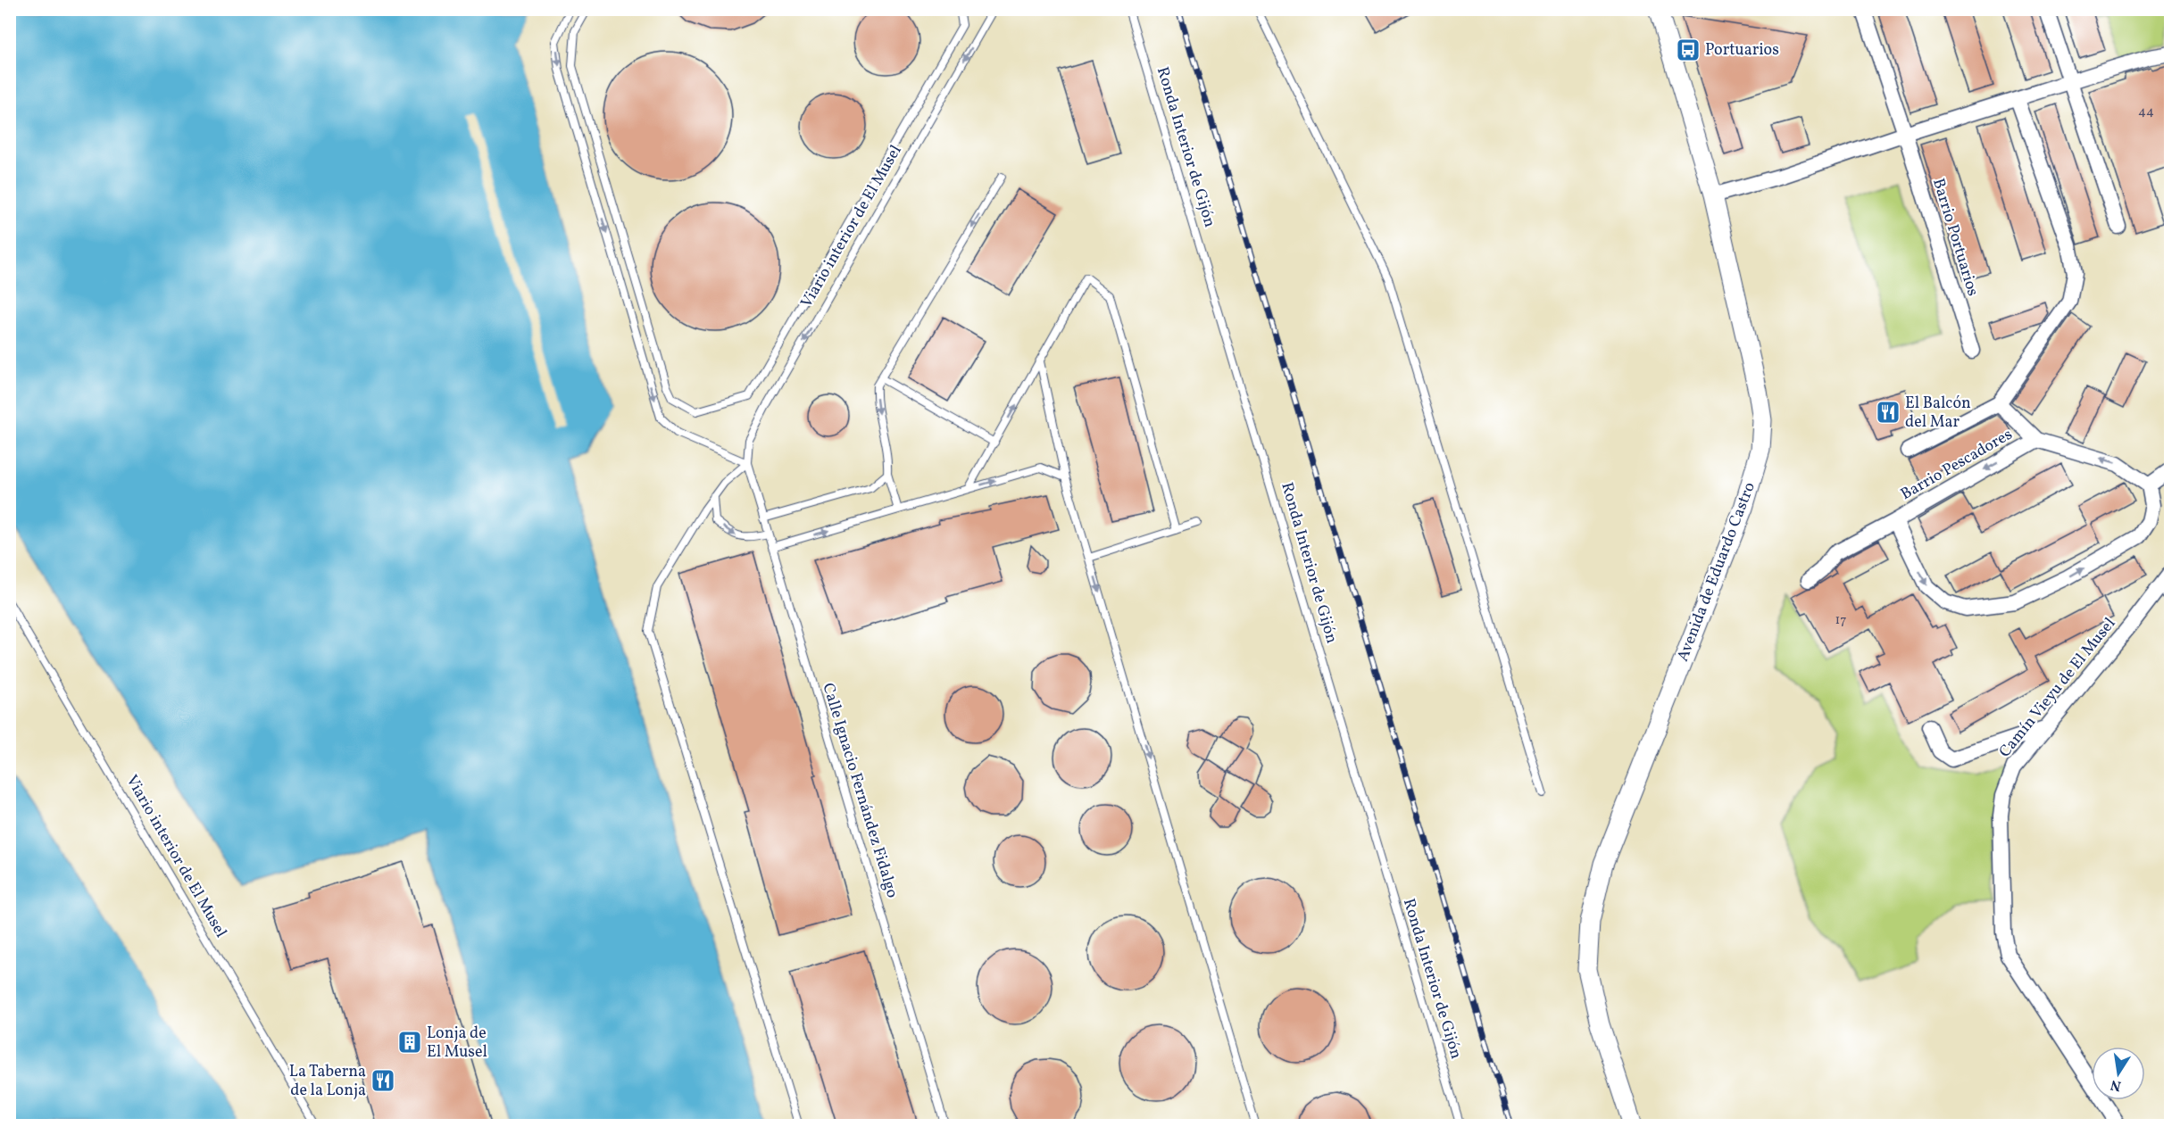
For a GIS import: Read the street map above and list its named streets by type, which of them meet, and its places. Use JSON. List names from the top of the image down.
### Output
{
  "streets": {
    "street": [
      "Barrio Portuarios",
      "Barrio Pescadores",
      "Avenida de Eduardo Castro",
      "Camín Vieyu de El Musel"
    ],
    "lane": ["Ronda Interior de Gijón", "Viario interior de El Musel", "Calle Ignacio Fernández Fidalgo"]
  },
  "crossings": [
    ["Viario interior de El Musel", "Calle Ignacio Fernández Fidalgo"]
  ],
  "one_way": ["Viario interior de El Musel"],
  "places": {
    "bus stop": ["Portuarios"],
    "restaurant": ["El Balcón del Mar", "La Taberna de la Lonja"],
    "building": ["Lonja de El Musel"]
  },
  "house_numbers": ["44", "17"],
  "north": "bottom"
}
